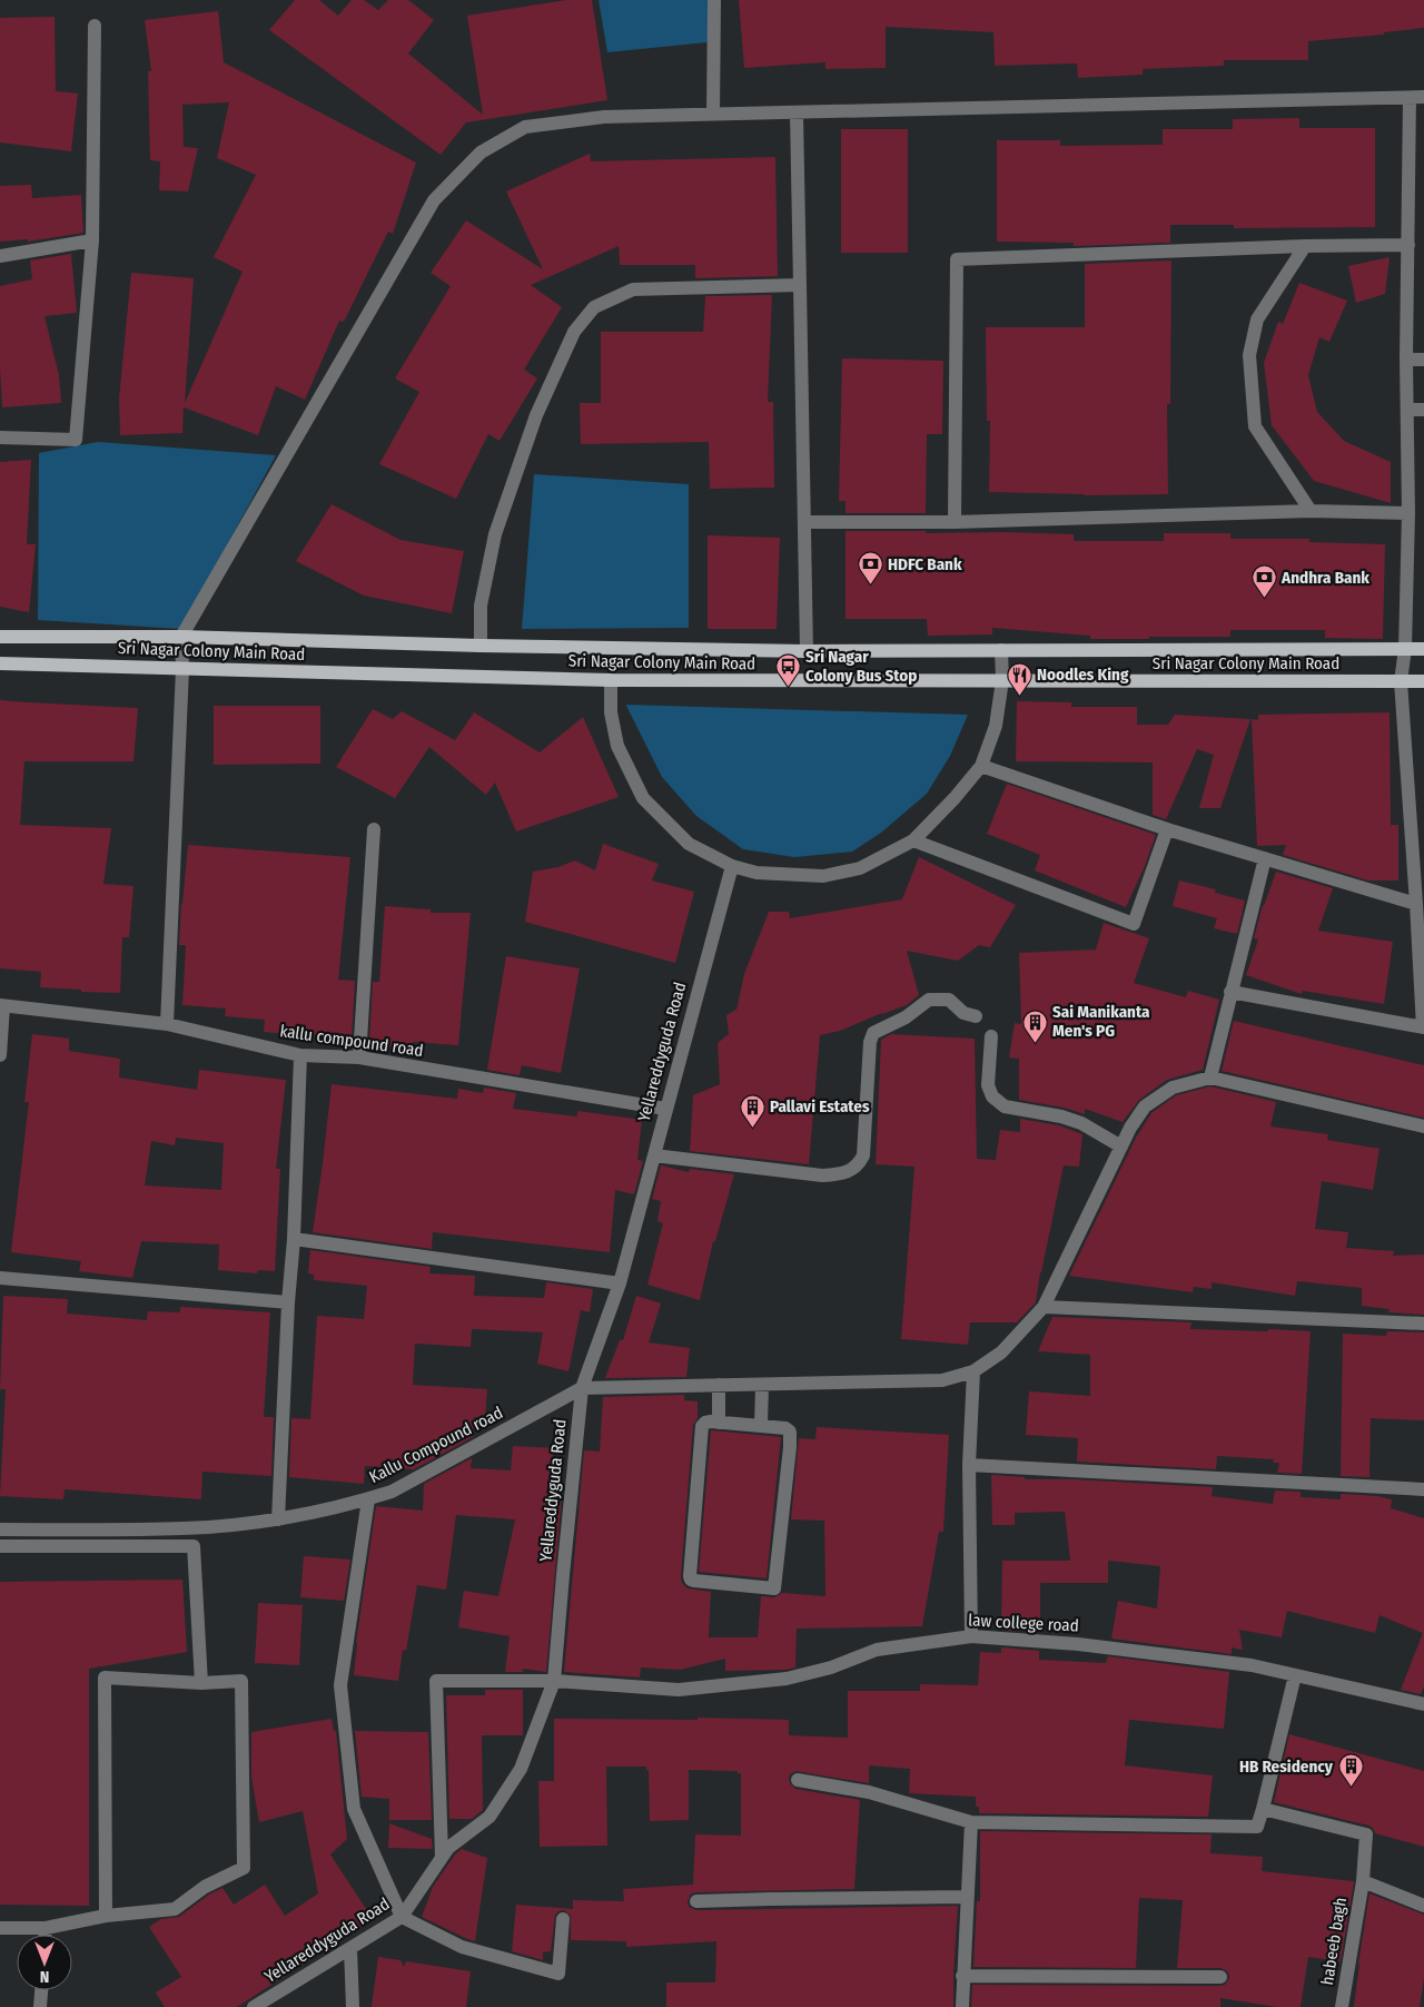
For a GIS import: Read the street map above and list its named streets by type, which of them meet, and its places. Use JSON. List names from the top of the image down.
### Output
{
  "streets": {
    "main road": ["Sri Nagar Colony Main Road"],
    "street": [
      "kallu compound road",
      "Yellareddyguda Road",
      "Kallu Compound road",
      "law college road",
      "habeeb bagh"
    ]
  },
  "crossings": [
    ["kallu compound road", "Yellareddyguda Road"],
    ["Yellareddyguda Road", "Kallu Compound road"],
    ["Yellareddyguda Road", "law college road"]
  ],
  "places": {
    "bank": ["HDFC Bank", "Andhra Bank"],
    "bus stop": ["Sri Nagar Colony Bus Stop"],
    "restaurant": ["Noodles King"],
    "building": ["Sai Manikanta Men's PG", "Pallavi Estates", "HB Residency"]
  },
  "north": "bottom"
}
